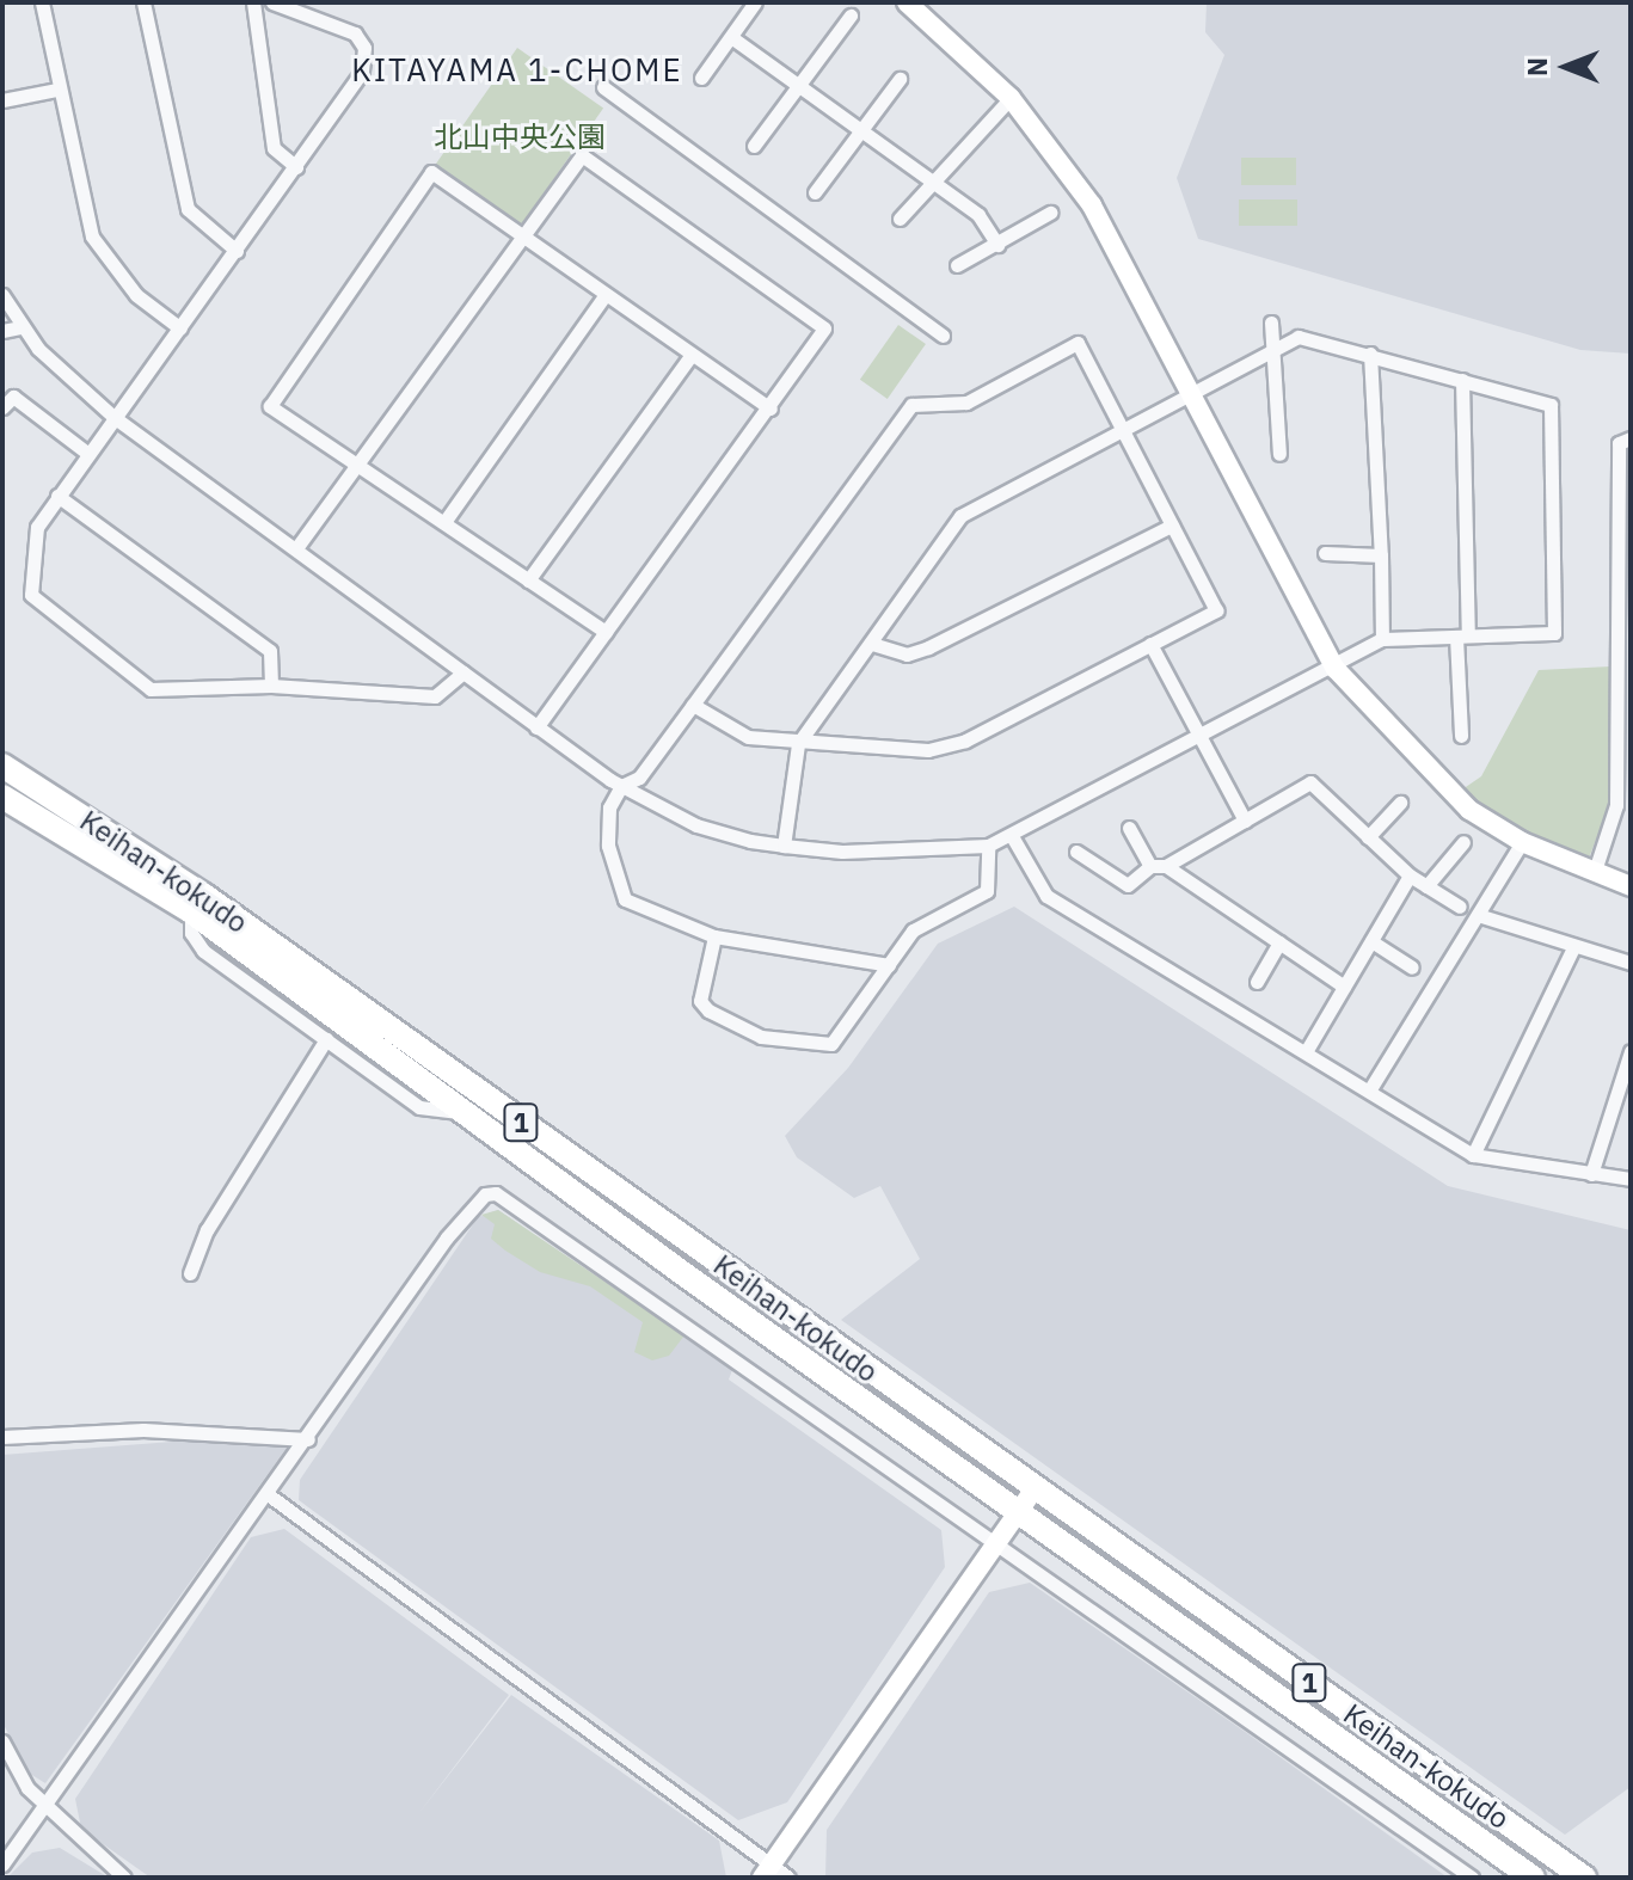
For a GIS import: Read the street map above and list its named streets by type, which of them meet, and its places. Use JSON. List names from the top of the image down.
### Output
{
  "streets": {
    "highway": ["Keihan-kokudo", "1"]
  },
  "districts": ["KITAYAMA 1-CHOME"],
  "parks": ["北山中央公園"],
  "north": "left"
}
